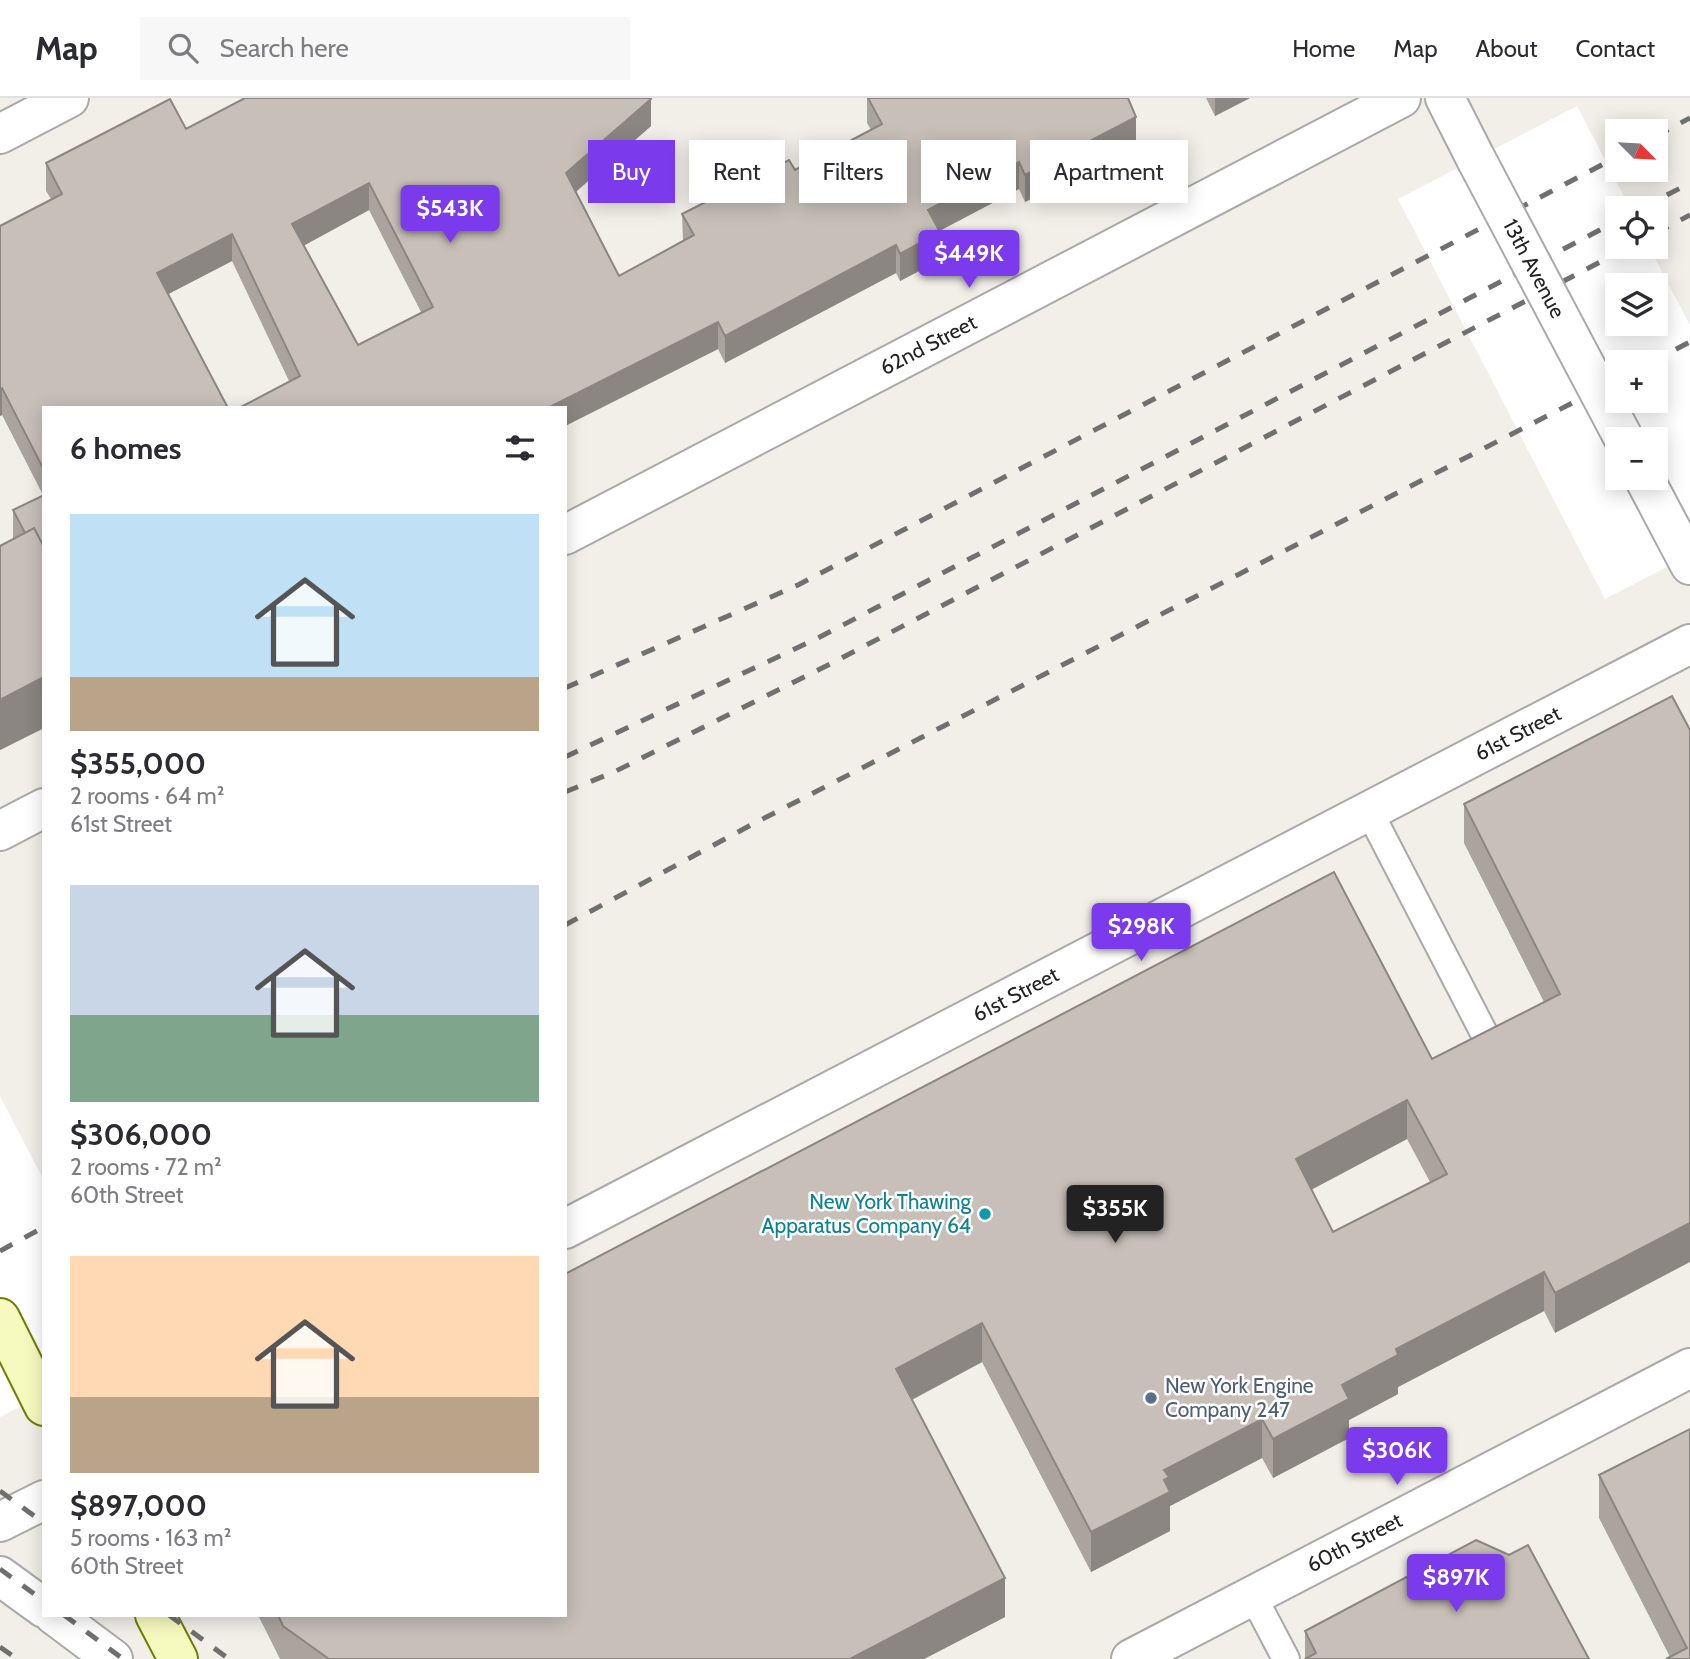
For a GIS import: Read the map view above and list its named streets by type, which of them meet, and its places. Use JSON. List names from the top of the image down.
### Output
{
  "streets": {
    "street": [
      "13th Avenue",
      "62nd Street",
      "61st Street",
      "60th Street"
    ]
  },
  "places": ["New York Thawing Apparatus Company 64", "New York Engine Company 247"],
  "north": "bottom right",
  "page": {
    "header": "Map",
    "search": "Search here",
    "nav": [
      "Home",
      "Map",
      "About",
      "Contact"
    ],
    "map_buttons": ["+", "−"],
    "chip": [
      "Buy",
      "Rent",
      "Filters",
      "New",
      "Apartment"
    ],
    "price": [
      "$543K",
      "$449K",
      "$298K",
      "$355K",
      "$306K",
      "$897K"
    ],
    "heading": "6 homes",
    "list": [
      {
        "name": "$355,000",
        "note": "2 rooms · 64 m² · 61st Street"
      },
      {
        "name": "$306,000",
        "note": "2 rooms · 72 m² · 60th Street"
      },
      {
        "name": "$897,000",
        "note": "5 rooms · 163 m² · 60th Street"
      }
    ]
  }
}
